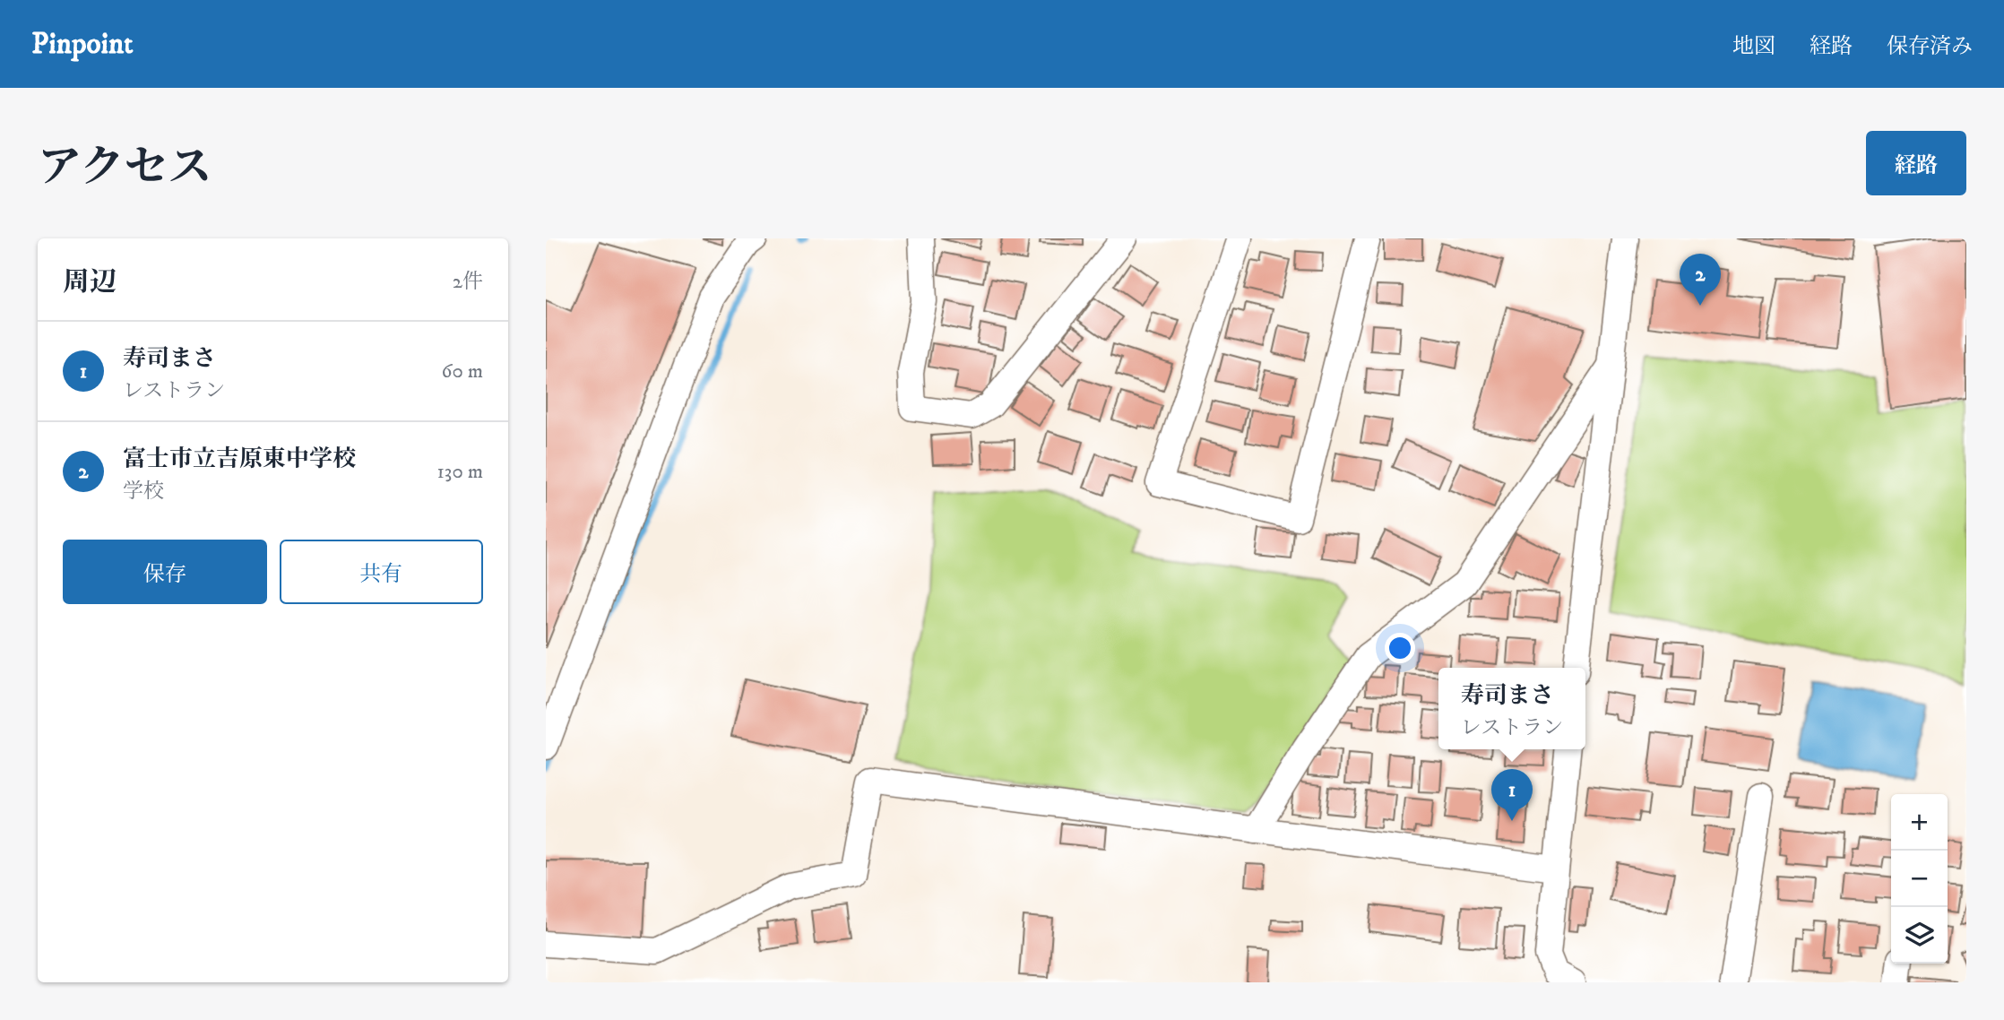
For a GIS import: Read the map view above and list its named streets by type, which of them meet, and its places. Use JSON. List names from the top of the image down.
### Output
{
  "page": {
    "header": "Pinpoint",
    "nav": ["地図", "経路", "保存済み"],
    "title": "アクセス",
    "buttons": [
      "経路",
      ["保存", "共有"]
    ],
    "heading": ["周辺", "2件"],
    "pins": ["2", "1"],
    "list": [
      {
        "mark": "1",
        "name": "寿司まさ",
        "note": "レストラン",
        "value": "60 m"
      },
      {
        "mark": "2",
        "name": "富士市立吉原東中学校",
        "note": "学校",
        "value": "130 m"
      }
    ],
    "popup": ["寿司まさ", "レストラン"],
    "map_buttons": ["+", "−"]
  }
}
